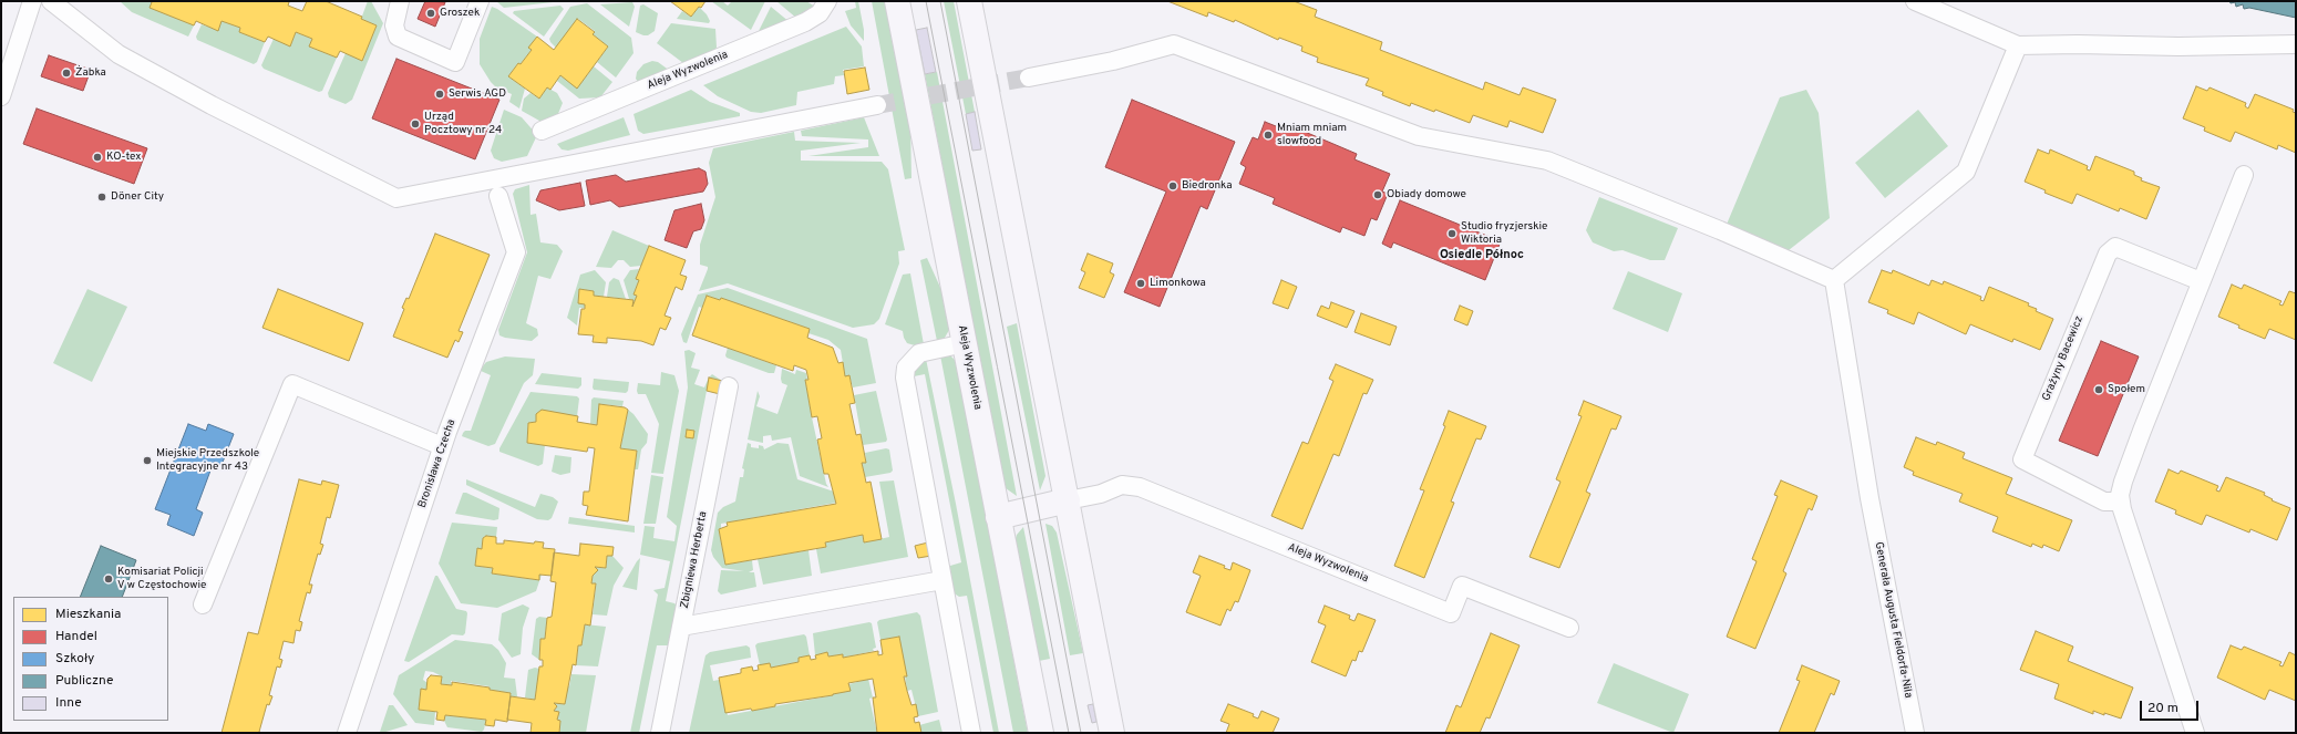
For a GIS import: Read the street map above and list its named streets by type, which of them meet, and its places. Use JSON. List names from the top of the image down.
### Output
{
  "streets": {
    "main road": ["Aleja Wyzwolenia"],
    "street": [
      "Grażyny Bacewicz",
      "Bronisława Czecha",
      "Zbigniewa Herberta",
      "Generała Augusta Fieldorfa-Nila"
    ]
  },
  "districts": ["Osiedle Północ"],
  "places": [
    "Groszek",
    "Żabka",
    "Serwis AGD",
    "Urząd Pocztowy nr 24",
    "Mniam mniam slowfood",
    "KO-tex",
    "Biedronka",
    "Obiady domowe",
    "Döner City",
    "Studio fryzjerskie Wiktoria",
    "Limonkowa",
    "Społem",
    "Miejskie Przedszkole Integracyjne nr 43",
    "Komisariat Policji V w Częstochowie"
  ],
  "legend": [
    "Mieszkania",
    "Handel",
    "Szkoły",
    "Publiczne",
    "Inne"
  ],
  "scale_bar": "20 m"
}
